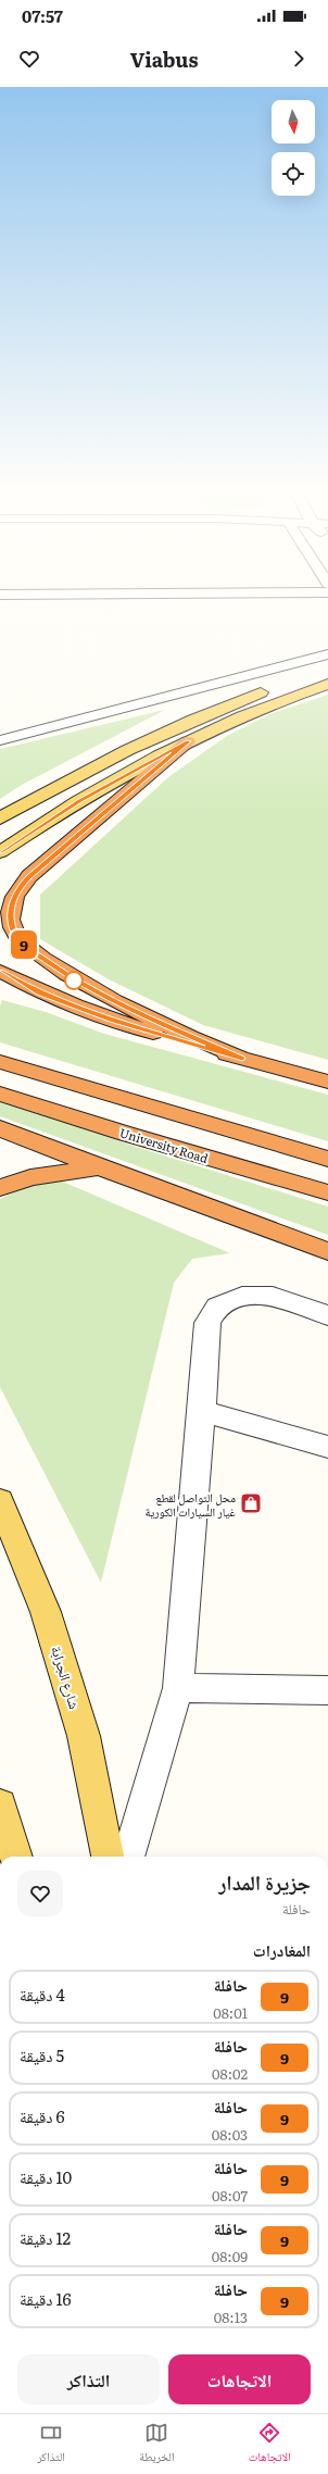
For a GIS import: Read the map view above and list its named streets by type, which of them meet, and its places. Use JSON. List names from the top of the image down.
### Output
{
  "streets": {
    "highway": ["University Road"],
    "main road": ["شارع الجرابة"]
  },
  "places": {
    "shop": ["محل التواصل لقطع غيار السيارات الكورية"]
  },
  "lines": ["bus line 9"],
  "north": "bottom",
  "page": {
    "status": "07:57",
    "header": "Viabus",
    "on_map": "9",
    "heading": [
      ["جزيرة المدار", "حافلة"],
      "المغادرات"
    ],
    "list": [
      {
        "mark": "9",
        "name": "حافلة",
        "note": "08:01",
        "value": "4 دقيقة"
      },
      {
        "mark": "9",
        "name": "حافلة",
        "note": "08:02",
        "value": "5 دقيقة"
      },
      {
        "mark": "9",
        "name": "حافلة",
        "note": "08:03",
        "value": "6 دقيقة"
      },
      {
        "mark": "9",
        "name": "حافلة",
        "note": "08:07",
        "value": "10 دقيقة"
      },
      {
        "mark": "9",
        "name": "حافلة",
        "note": "08:09",
        "value": "12 دقيقة"
      },
      {
        "mark": "9",
        "name": "حافلة",
        "note": "08:13",
        "value": "16 دقيقة"
      }
    ],
    "buttons": ["الاتجاهات", "التذاكر"],
    "tabs": ["الاتجاهات", "الخريطة", "التذاكر"]
  }
}
